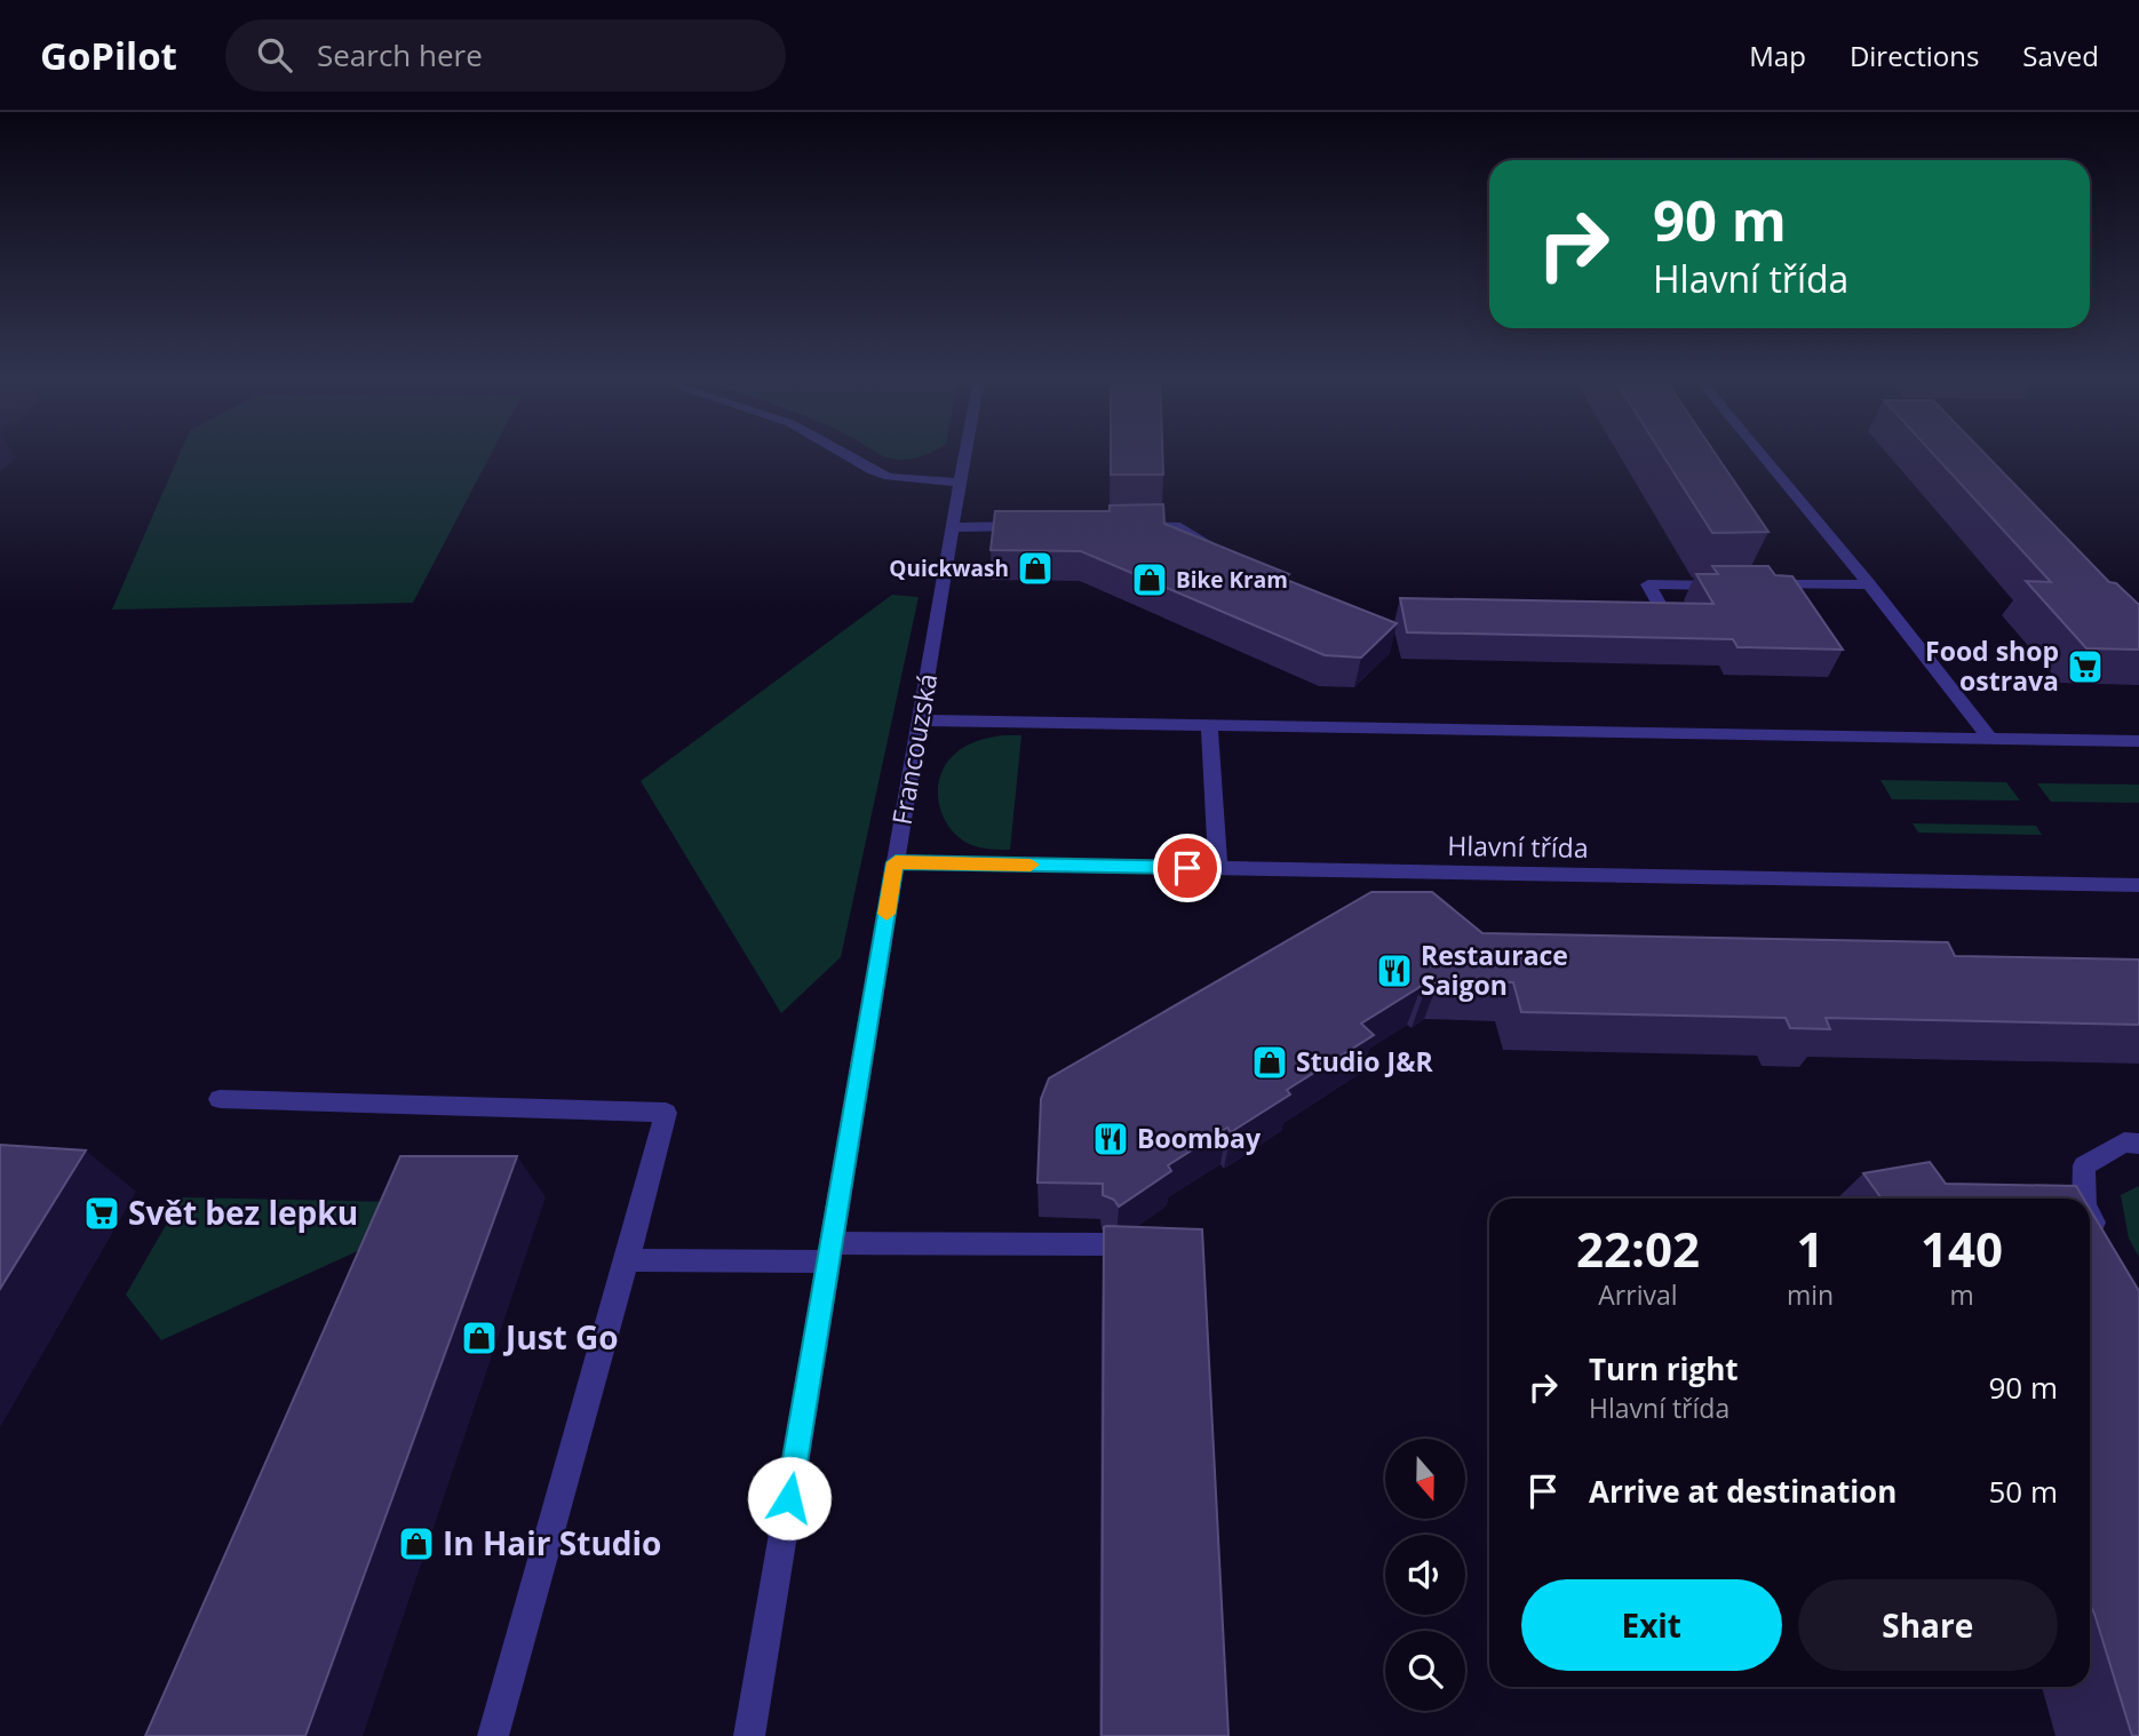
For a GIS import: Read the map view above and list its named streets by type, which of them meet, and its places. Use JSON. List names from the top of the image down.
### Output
{
  "streets": {
    "street": ["Francouzská", "Hlavní třída"]
  },
  "crossings": [
    ["Francouzská", "Hlavní třída"]
  ],
  "places": {
    "shop": [
      "Quickwash",
      "Bike Kram",
      "Studio J&R",
      "Just Go",
      "In Hair Studio"
    ],
    "supermarket": ["Food shop ostrava", "Svět bez lepku"],
    "restaurant": ["Restaurace Saigon", "Boombay"]
  },
  "north": "bottom",
  "page": {
    "header": "GoPilot",
    "search": "Search here",
    "nav": ["Map", "Directions", "Saved"],
    "turn": ["90 m", "Hlavní třída"],
    "eta": [
      "22:02",
      "Arrival",
      "1",
      "min",
      "140",
      "m"
    ],
    "list": [
      {
        "name": "Turn right",
        "note": "Hlavní třída",
        "value": "90 m"
      },
      {
        "name": "Arrive at destination",
        "value": "50 m"
      }
    ],
    "buttons": ["Exit", "Share"]
  }
}
